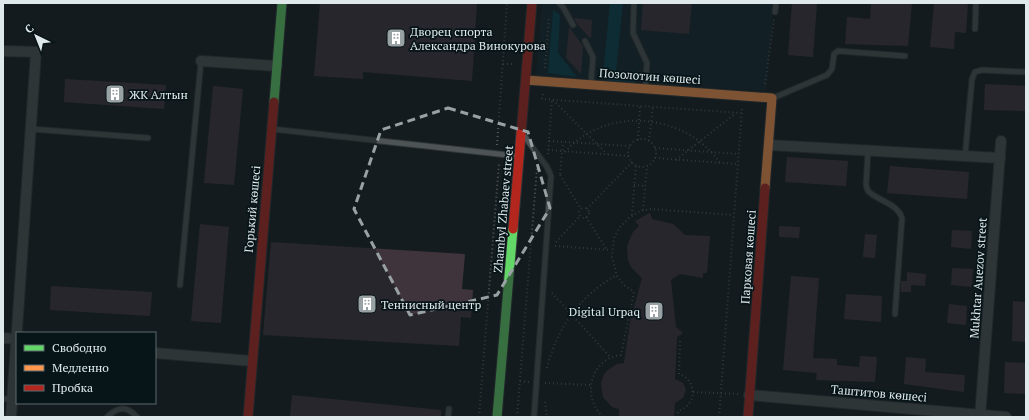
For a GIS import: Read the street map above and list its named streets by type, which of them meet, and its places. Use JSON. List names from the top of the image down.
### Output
{
  "streets": {
    "street": [
      "Позолотин көшесі",
      "Горький көшесі",
      "Zhambyl Zhabaev street",
      "Парковая көшесі",
      "Mukhtar Auezov street",
      "Таштитов көшесі"
    ]
  },
  "crossings": [
    ["Позолотин көшесі", "Zhambyl Zhabaev street"],
    ["Позолотин көшесі", "Парковая көшесі"],
    ["Парковая көшесі", "Таштитов көшесі"],
    ["Mukhtar Auezov street", "Таштитов көшесі"]
  ],
  "places": {
    "building": [
      "Дворец спорта Александра Винокурова",
      "ЖК Алтын",
      "Теннисный центр",
      "Digital Urpaq"
    ]
  },
  "legend": ["Свободно", "Медленно", "Пробка"],
  "north": "top left"
}
